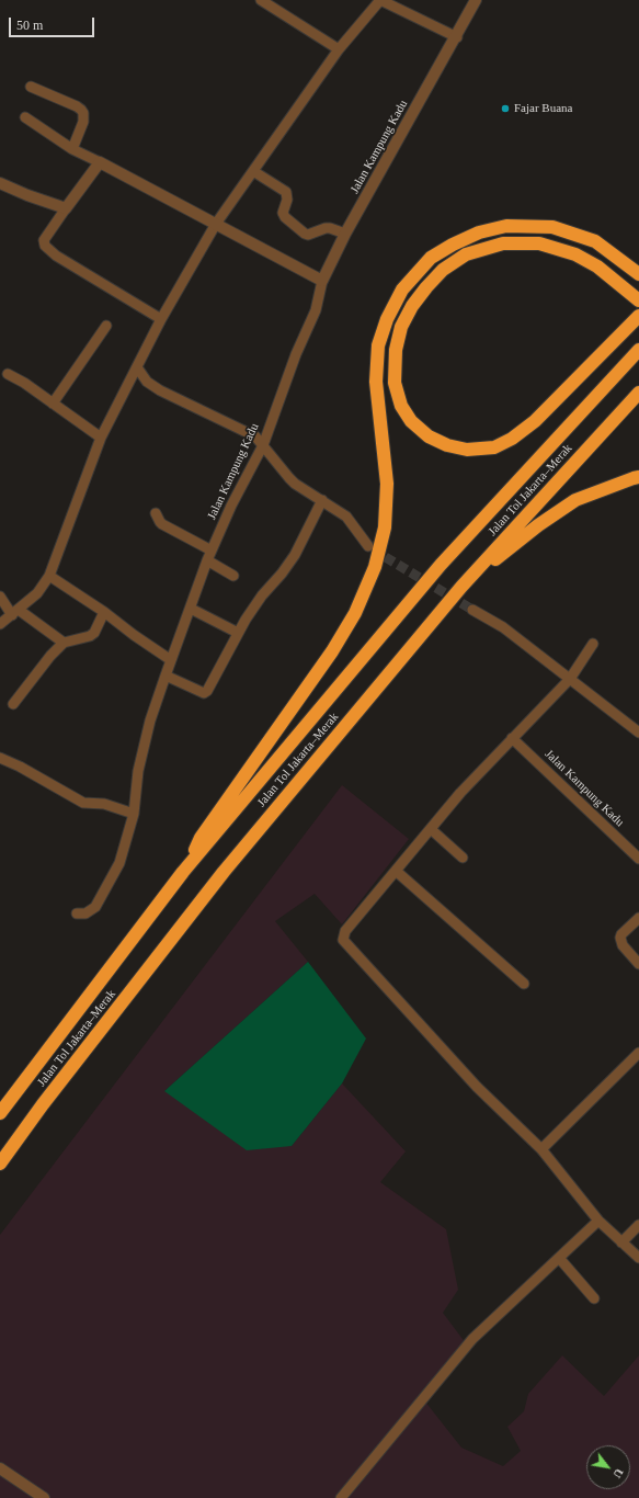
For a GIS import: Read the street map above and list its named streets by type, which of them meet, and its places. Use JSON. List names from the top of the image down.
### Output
{
  "streets": {
    "highway": ["Jalan Tol Jakarta–Merak"],
    "street": ["Jalan Kampung Kadu"]
  },
  "places": ["Fajar Buana"],
  "scale_bar": "50 m",
  "north": "bottom right"
}
